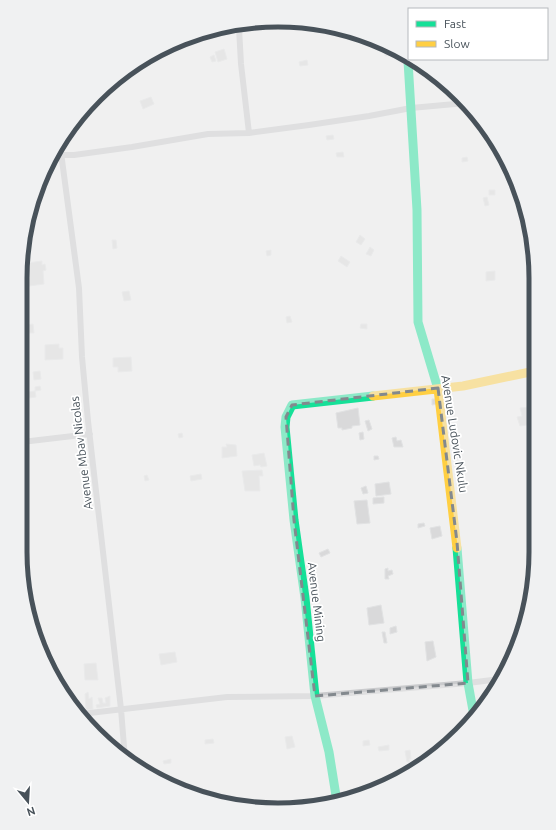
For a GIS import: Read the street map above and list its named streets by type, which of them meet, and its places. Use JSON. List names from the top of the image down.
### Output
{
  "streets": {
    "street": ["Avenue Ludovic Nkulu", "Avenue Mbav Nicolas", "Avenue Mining"]
  },
  "crossings": [
    ["Avenue Ludovic Nkulu", "Avenue Mining"]
  ],
  "legend": ["Fast", "Slow"],
  "north": "bottom"
}
